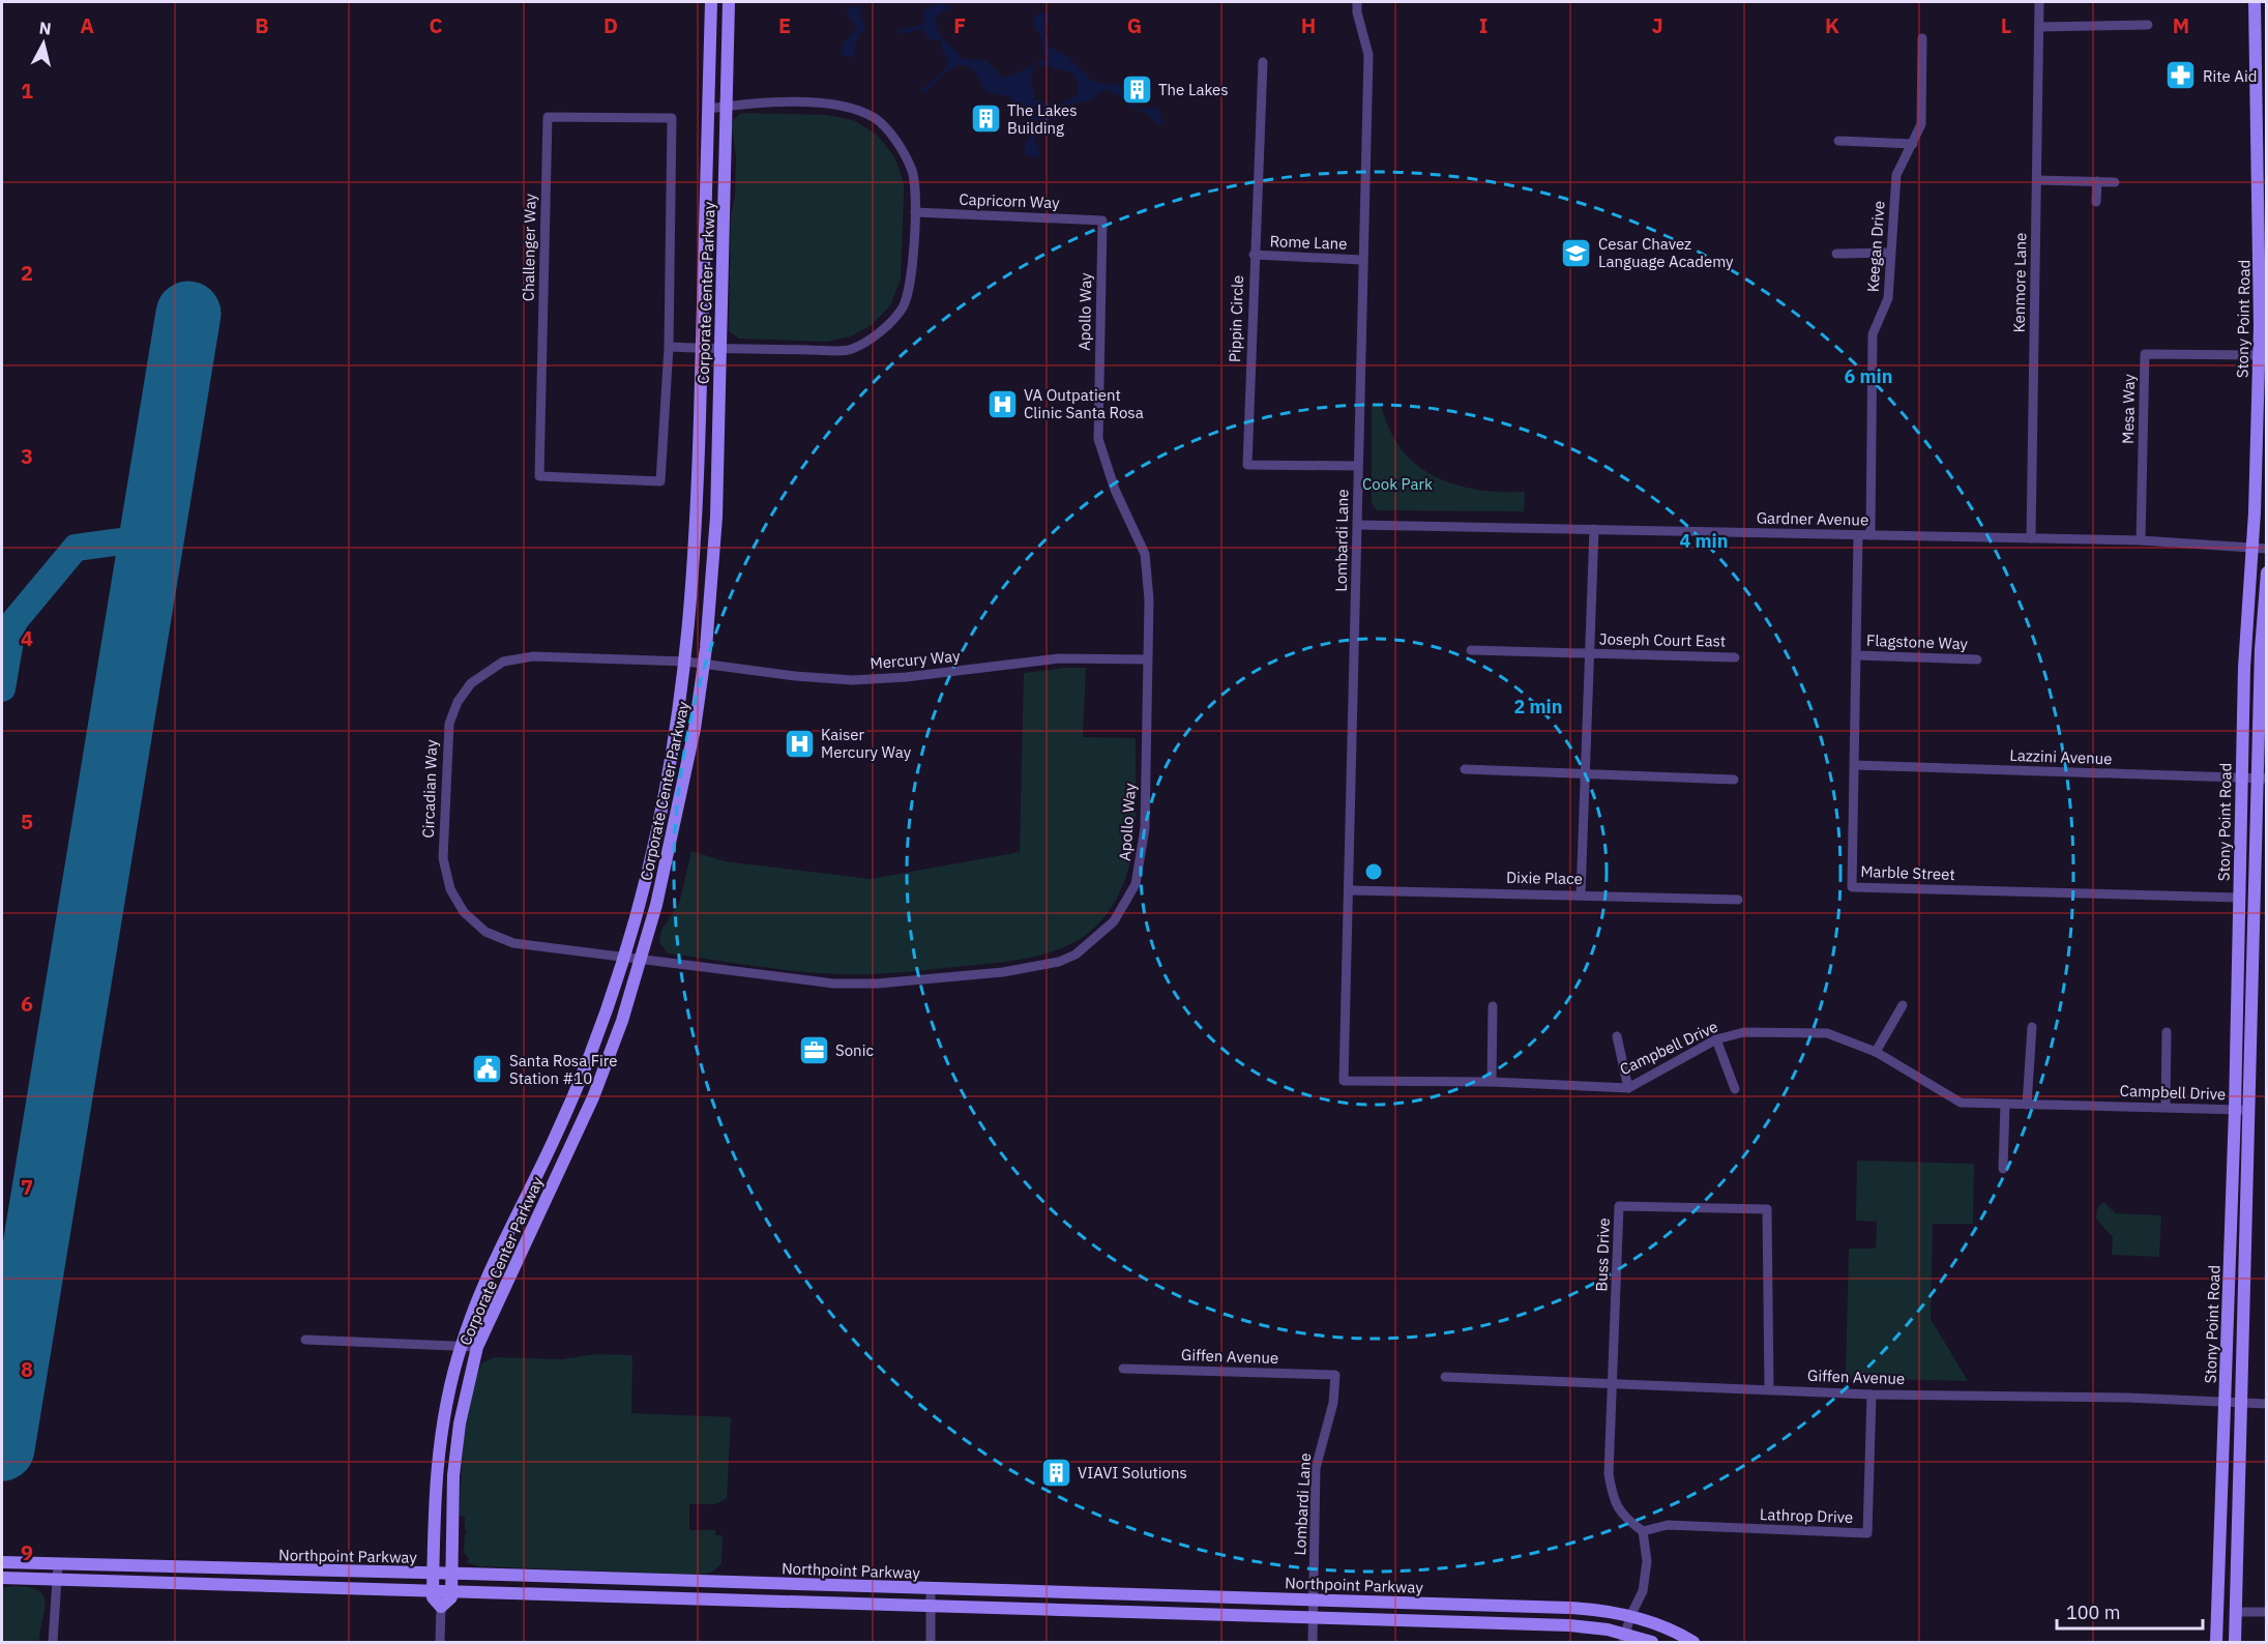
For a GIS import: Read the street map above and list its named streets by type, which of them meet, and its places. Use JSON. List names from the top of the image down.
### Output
{
  "streets": {
    "street": [
      "Capricorn Way",
      "Rome Lane",
      "Keegan Drive",
      "Challenger Way",
      "Kenmore Lane",
      "Corporate Center Parkway",
      "Apollo Way",
      "Pippin Circle",
      "Stony Point Road",
      "Mesa Way",
      "Gardner Avenue",
      "Lombardi Lane",
      "Joseph Court East",
      "Flagstone Way",
      "Mercury Way",
      "Lazzini Avenue",
      "Circadian Way",
      "Marble Street",
      "Dixie Place",
      "Campbell Drive",
      "Buss Drive",
      "Giffen Avenue",
      "Lathrop Drive",
      "Northpoint Parkway"
    ]
  },
  "crossings": [
    ["Capricorn Way", "Apollo Way"],
    ["Rome Lane", "Pippin Circle"],
    ["Rome Lane", "Lombardi Lane"],
    ["Keegan Drive", "Gardner Avenue"],
    ["Kenmore Lane", "Gardner Avenue"],
    ["Corporate Center Parkway", "Apollo Way"],
    ["Corporate Center Parkway", "Mercury Way"],
    ["Corporate Center Parkway", "Circadian Way"],
    ["Corporate Center Parkway", "Northpoint Parkway"],
    ["Apollo Way", "Mercury Way"],
    ["Apollo Way", "Circadian Way"],
    ["Pippin Circle", "Lombardi Lane"],
    ["Stony Point Road", "Mesa Way"],
    ["Stony Point Road", "Gardner Avenue"],
    ["Stony Point Road", "Lazzini Avenue"],
    ["Stony Point Road", "Marble Street"],
    ["Stony Point Road", "Campbell Drive"],
    ["Stony Point Road", "Giffen Avenue"],
    ["Mesa Way", "Gardner Avenue"],
    ["Gardner Avenue", "Lombardi Lane"],
    ["Gardner Avenue", "Marble Street"],
    ["Lombardi Lane", "Dixie Place"],
    ["Lombardi Lane", "Campbell Drive"],
    ["Lombardi Lane", "Giffen Avenue"],
    ["Lombardi Lane", "Northpoint Parkway"],
    ["Flagstone Way", "Marble Street"],
    ["Mercury Way", "Circadian Way"],
    ["Lazzini Avenue", "Marble Street"],
    ["Buss Drive", "Giffen Avenue"],
    ["Buss Drive", "Lathrop Drive"],
    ["Giffen Avenue", "Lathrop Drive"]
  ],
  "parks": ["Cook Park"],
  "places": {
    "pharmacy": ["Rite Aid"],
    "building": ["The Lakes", "The Lakes Building", "VIAVI Solutions"],
    "school or university": ["Cesar Chavez Language Academy"],
    "hospital": ["VA Outpatient Clinic Santa Rosa", "Kaiser Mercury Way"],
    "office": ["Sonic"],
    "public building": ["Santa Rosa Fire Station #10"]
  },
  "scale_bar": "100 m",
  "north": "top",
  "grid": {
    "columns": [
      "A",
      "B",
      "C",
      "D",
      "E",
      "F",
      "G",
      "H",
      "I",
      "J",
      "K",
      "L",
      "M"
    ],
    "rows": [
      "1",
      "2",
      "3",
      "4",
      "5",
      "6",
      "7",
      "8",
      "9"
    ]
  },
  "rings": ["6 min", "4 min", "2 min"]
}
